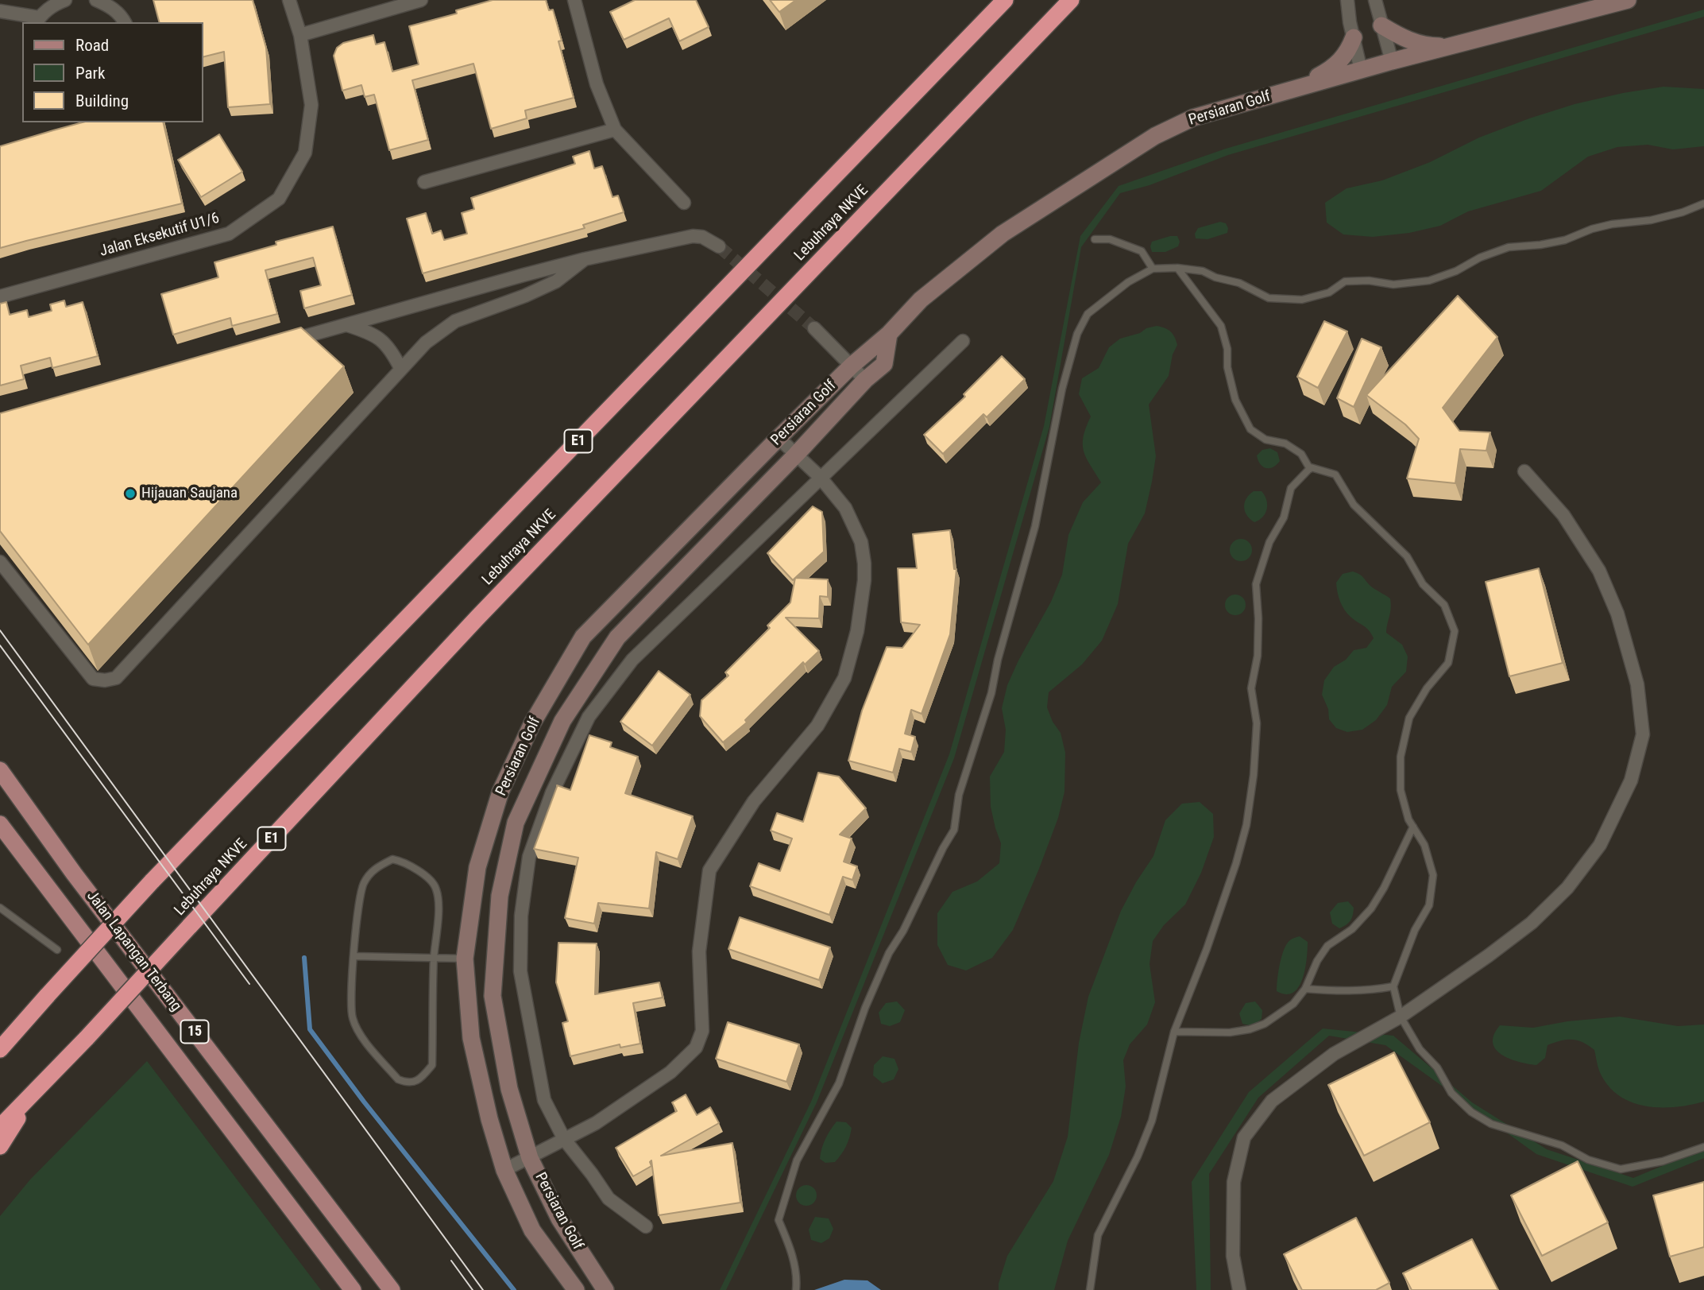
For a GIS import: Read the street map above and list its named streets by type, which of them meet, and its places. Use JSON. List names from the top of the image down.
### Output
{
  "streets": {
    "highway": ["Lebuhraya NKVE", "E1"],
    "main road": ["Jalan Lapangan Terbang", "15"],
    "street": ["Persiaran Golf", "Jalan Eksekutif U1/6"]
  },
  "places": ["Hijauan Saujana"],
  "legend": ["Road", "Park", "Building"]
}
